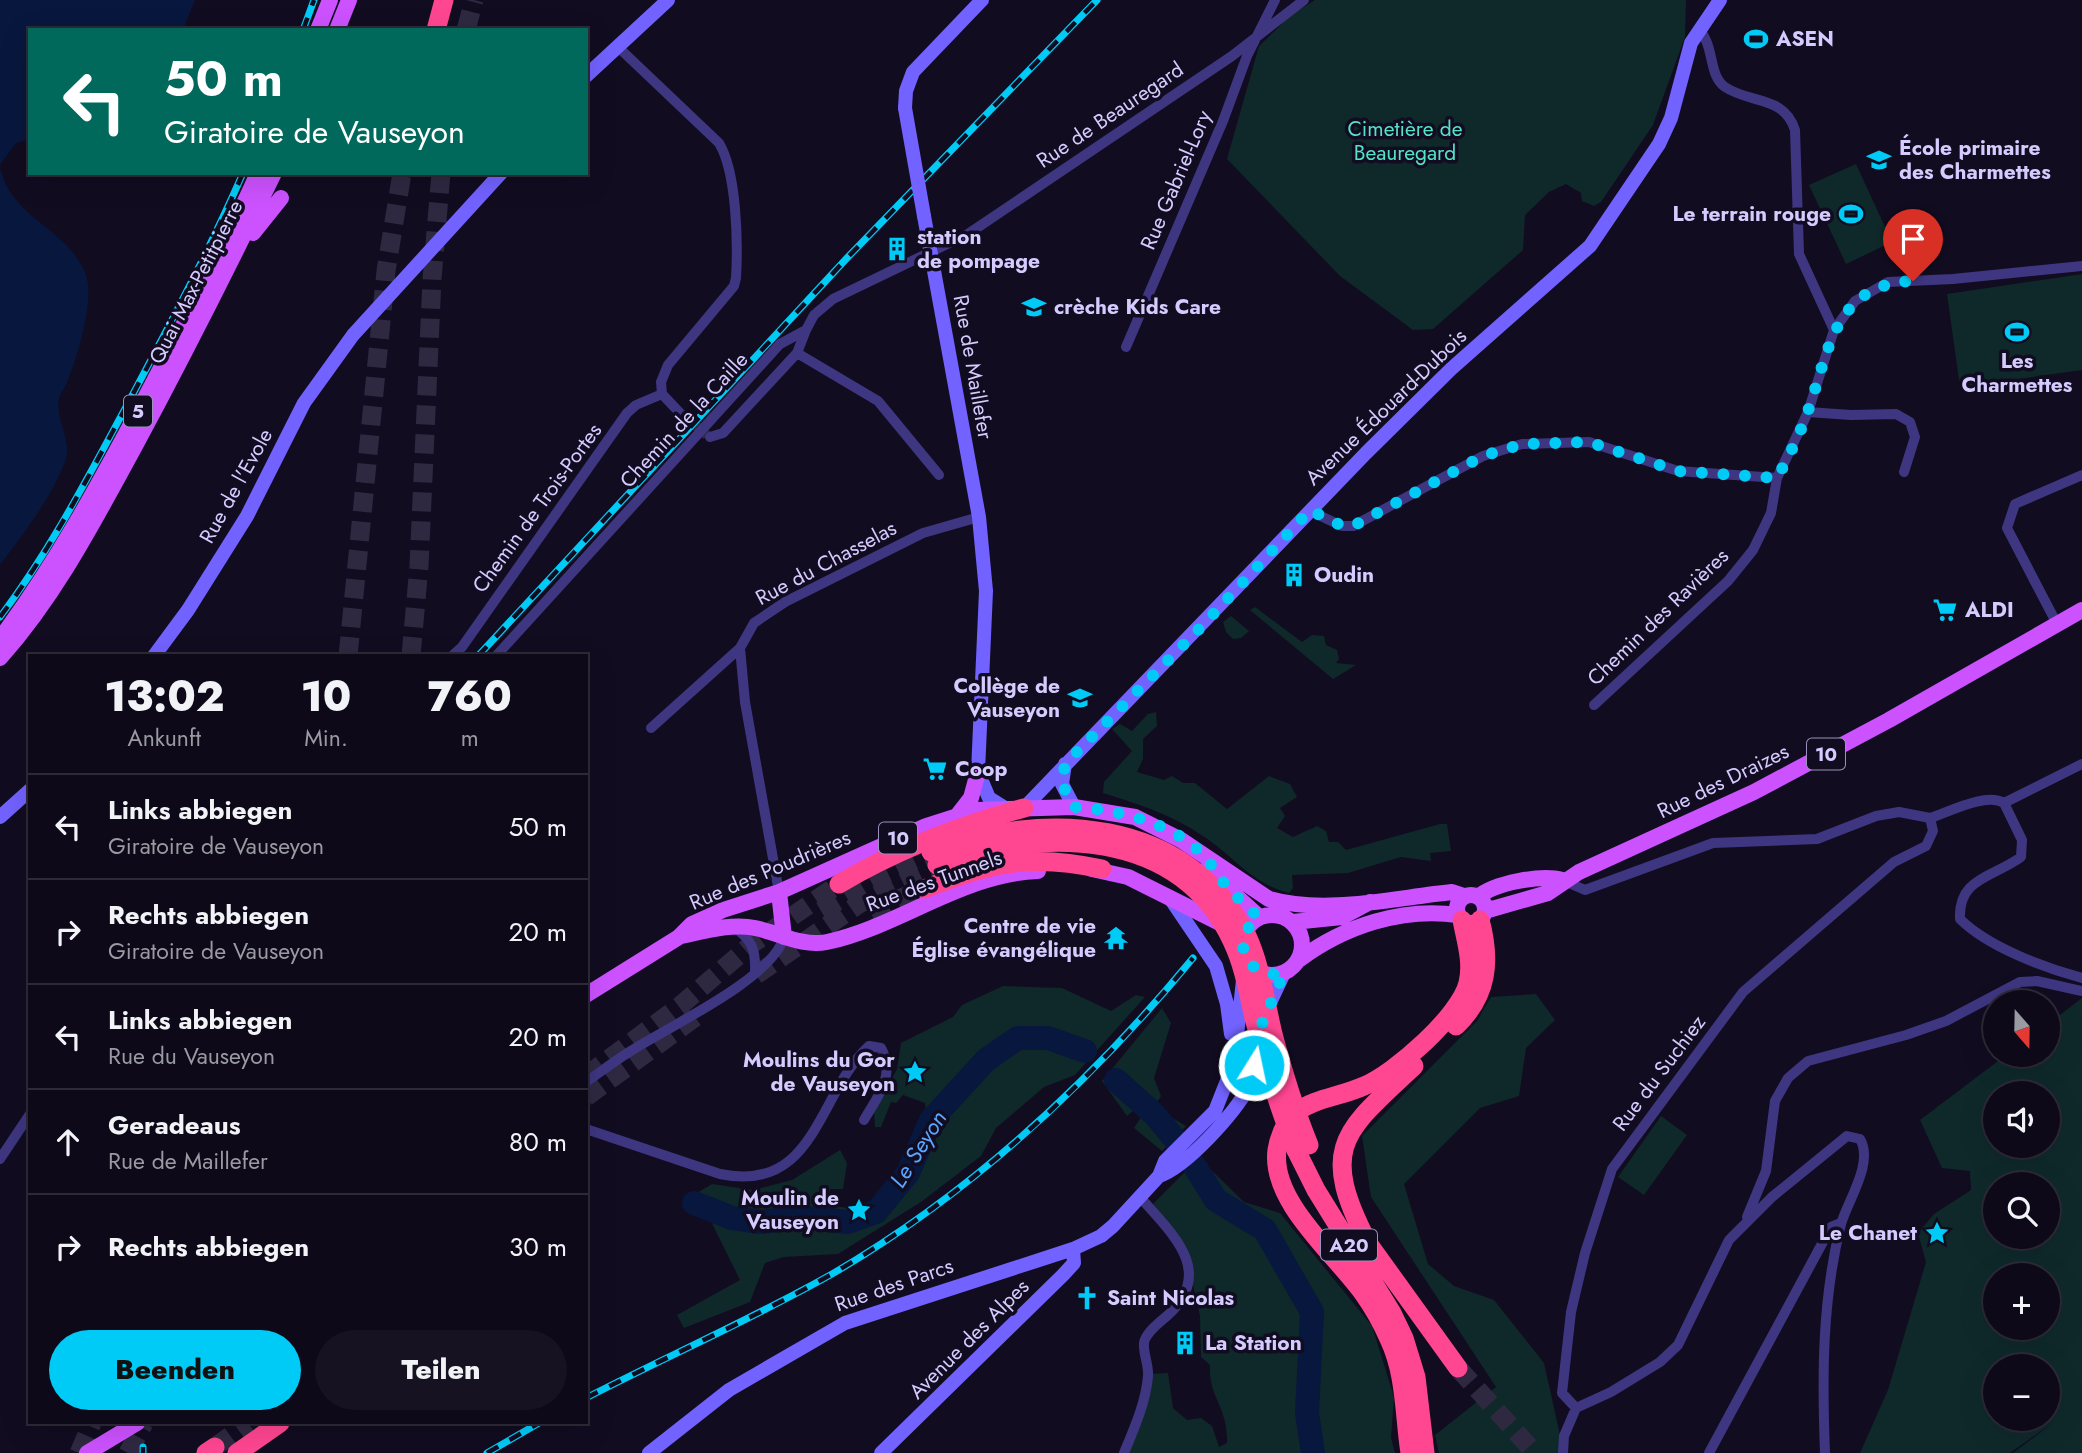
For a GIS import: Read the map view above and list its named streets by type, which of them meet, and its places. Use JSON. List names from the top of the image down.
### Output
{
  "streets": {
    "highway": ["A20"],
    "main road": [
      "Quai Max-Petitpierre",
      "5",
      "10",
      "Rue des Draizes",
      "Rue des Poudrières",
      "Rue des Tunnels"
    ],
    "street": [
      "Rue de Beauregard",
      "Rue Gabriel-Lory",
      "Rue de Maillefer",
      "Avenue Édouard-Dubois",
      "Chemin de la Caille",
      "Rue de l'Evole",
      "Chemin de Trois-Portes",
      "Rue du Chasselas",
      "Chemin des Ravières",
      "Rue du Suchiez",
      "Rue des Parcs",
      "Avenue des Alpes"
    ]
  },
  "crossings": [
    ["Rue de Beauregard", "Rue Gabriel-Lory"],
    ["Rue de Beauregard", "Rue de Maillefer"],
    ["Rue de Beauregard", "Chemin de la Caille"],
    ["Rue de Maillefer", "Chemin de la Caille"],
    ["Rue de Maillefer", "Rue du Chasselas"],
    ["Avenue Édouard-Dubois", "10"],
    ["Avenue Édouard-Dubois", "Rue des Poudrières"],
    ["10", "Rue des Draizes"],
    ["10", "Rue des Poudrières"],
    ["10", "Rue des Tunnels"],
    ["10", "Rue des Parcs"],
    ["Rue des Poudrières", "Rue des Tunnels"],
    ["Rue des Parcs", "Avenue des Alpes"]
  ],
  "water": ["Le Seyon"],
  "parks": ["Cimetière de Beauregard"],
  "places": {
    "sports": ["ASEN", "Le terrain rouge", "Les Charmettes"],
    "school or university": ["École primaire des Charmettes", "crèche Kids Care", "Collège de Vauseyon"],
    "building": ["station de pompage", "Oudin", "La Station"],
    "supermarket": ["ALDI", "Coop"],
    "temple": ["Centre de vie Église évangélique"],
    "place": ["Moulins du Gor de Vauseyon", "Moulin de Vauseyon", "Le Chanet"],
    "church": ["Saint Nicolas"]
  },
  "north": "bottom",
  "page": {
    "turn": ["50 m", "Giratoire de Vauseyon"],
    "eta": [
      "13:02",
      "Ankunft",
      "10",
      "Min.",
      "760",
      "m"
    ],
    "list": [
      {
        "name": "Links abbiegen",
        "note": "Giratoire de Vauseyon",
        "value": "50 m"
      },
      {
        "name": "Rechts abbiegen",
        "note": "Giratoire de Vauseyon",
        "value": "20 m"
      },
      {
        "name": "Links abbiegen",
        "note": "Rue du Vauseyon",
        "value": "20 m"
      },
      {
        "name": "Geradeaus",
        "note": "Rue de Maillefer",
        "value": "80 m"
      },
      {
        "name": "Rechts abbiegen",
        "value": "30 m"
      }
    ],
    "map_buttons": ["+", "−"],
    "buttons": ["Beenden", "Teilen"]
  }
}
